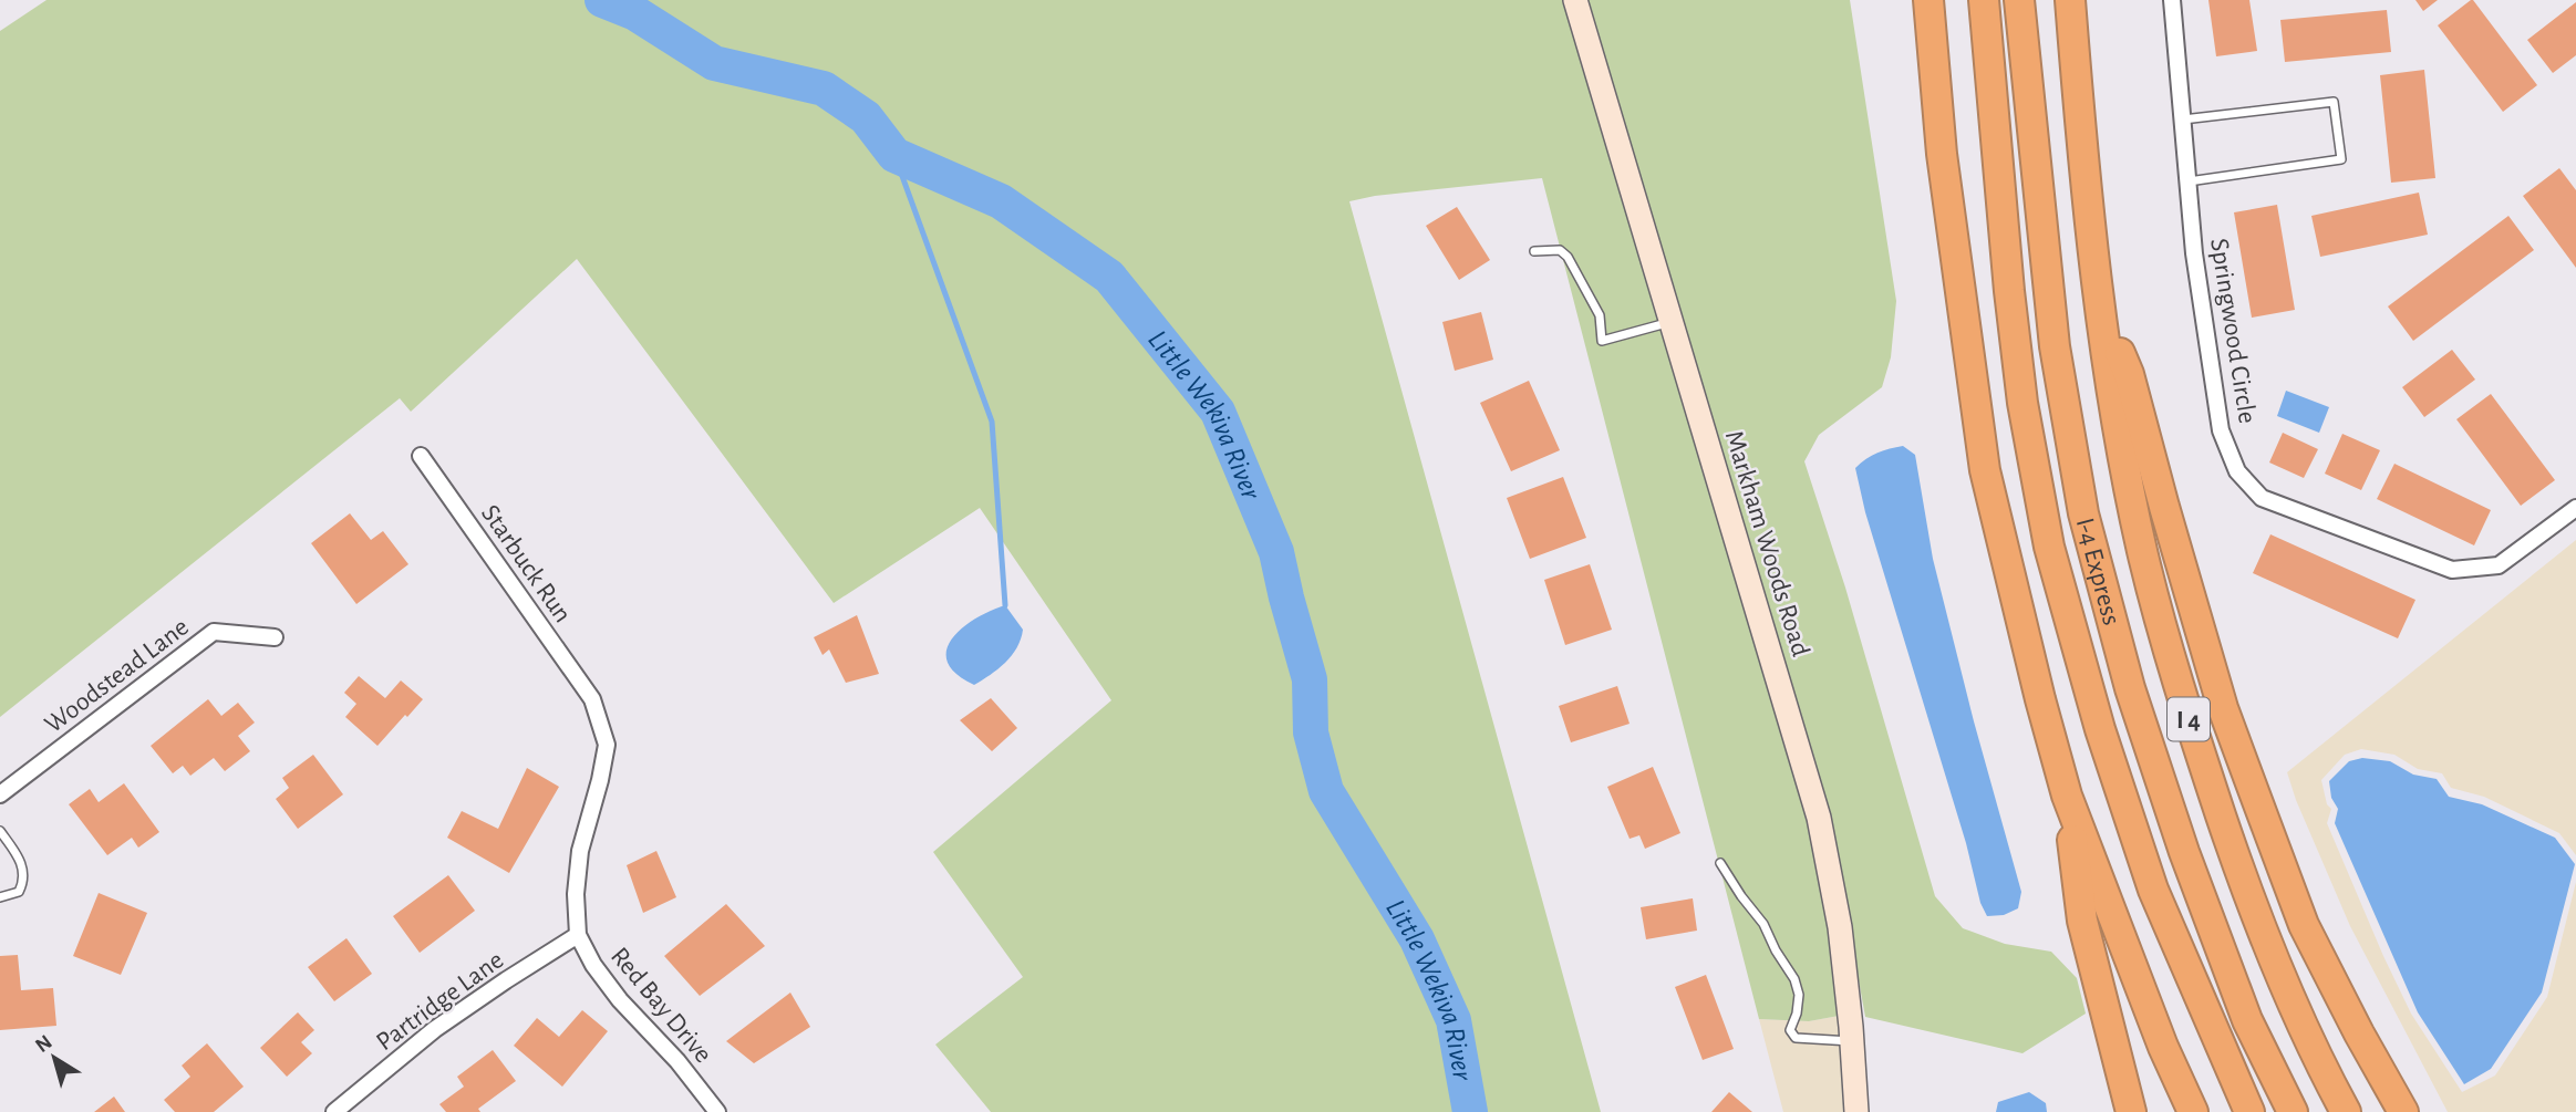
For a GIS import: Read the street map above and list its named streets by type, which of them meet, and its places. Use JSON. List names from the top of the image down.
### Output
{
  "streets": {
    "highway": ["I-4 Express", "I 4"],
    "main road": ["Markham Woods Road"],
    "street": [
      "Springwood Circle",
      "Starbuck Run",
      "Woodstead Lane",
      "Partridge Lane",
      "Red Bay Drive"
    ]
  },
  "crossings": [
    ["Starbuck Run", "Red Bay Drive"],
    ["Partridge Lane", "Red Bay Drive"]
  ],
  "water": ["Little Wekiva River"],
  "north": "top left"
}
